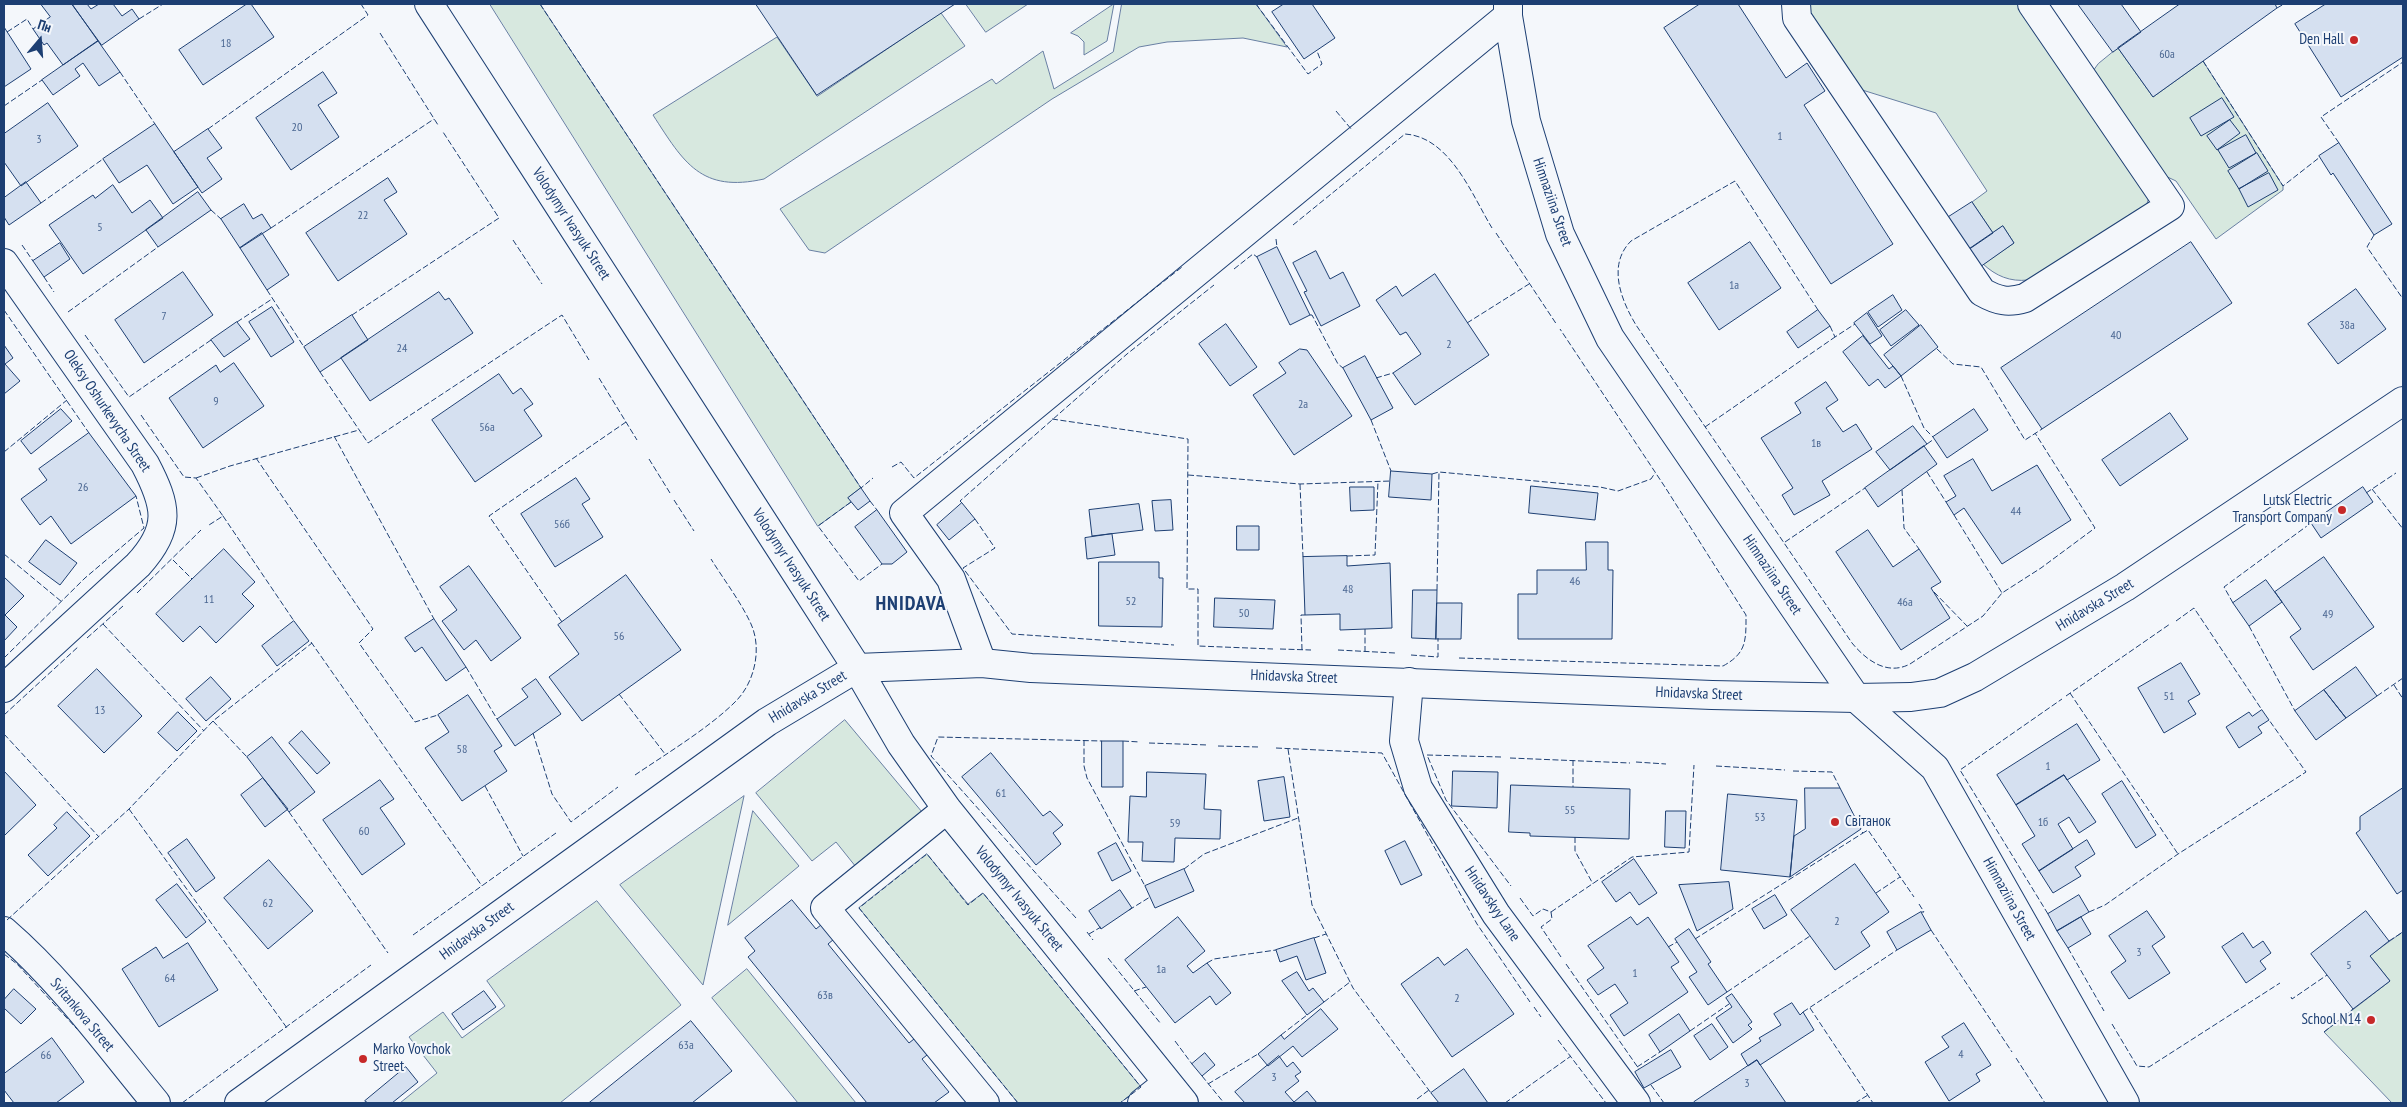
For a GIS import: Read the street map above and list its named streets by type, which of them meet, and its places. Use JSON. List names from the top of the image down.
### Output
{
  "streets": {
    "street": [
      "Himnaziina Street",
      "Volodymyr Ivasyuk Street",
      "Oleksy Oshurkevycha Street",
      "Hnidavska Street",
      "Hnidavskyy Lane",
      "Svitankova Street"
    ]
  },
  "crossings": [
    ["Himnaziina Street", "Hnidavska Street"],
    ["Volodymyr Ivasyuk Street", "Hnidavska Street"],
    ["Hnidavska Street", "Hnidavskyy Lane"]
  ],
  "districts": ["HNIDAVA"],
  "places": [
    "Den Hall",
    "Lutsk Electric Transport Company",
    "Світанок",
    "School N14",
    "Marko Vovchok Street"
  ],
  "house_numbers": [
    "18",
    "60а",
    "20",
    "1",
    "3",
    "22",
    "5",
    "1а",
    "7",
    "38а",
    "40",
    "2",
    "24",
    "9",
    "2а",
    "56а",
    "1в",
    "26",
    "44",
    "56б",
    "46",
    "48",
    "11",
    "52",
    "46а",
    "50",
    "49",
    "56",
    "51",
    "13",
    "58",
    "1",
    "61",
    "55",
    "53",
    "1б",
    "59",
    "60",
    "62",
    "2",
    "3",
    "5",
    "1а",
    "1",
    "64",
    "63в",
    "2",
    "63а",
    "4",
    "66",
    "3",
    "3"
  ],
  "north": "top"
}
